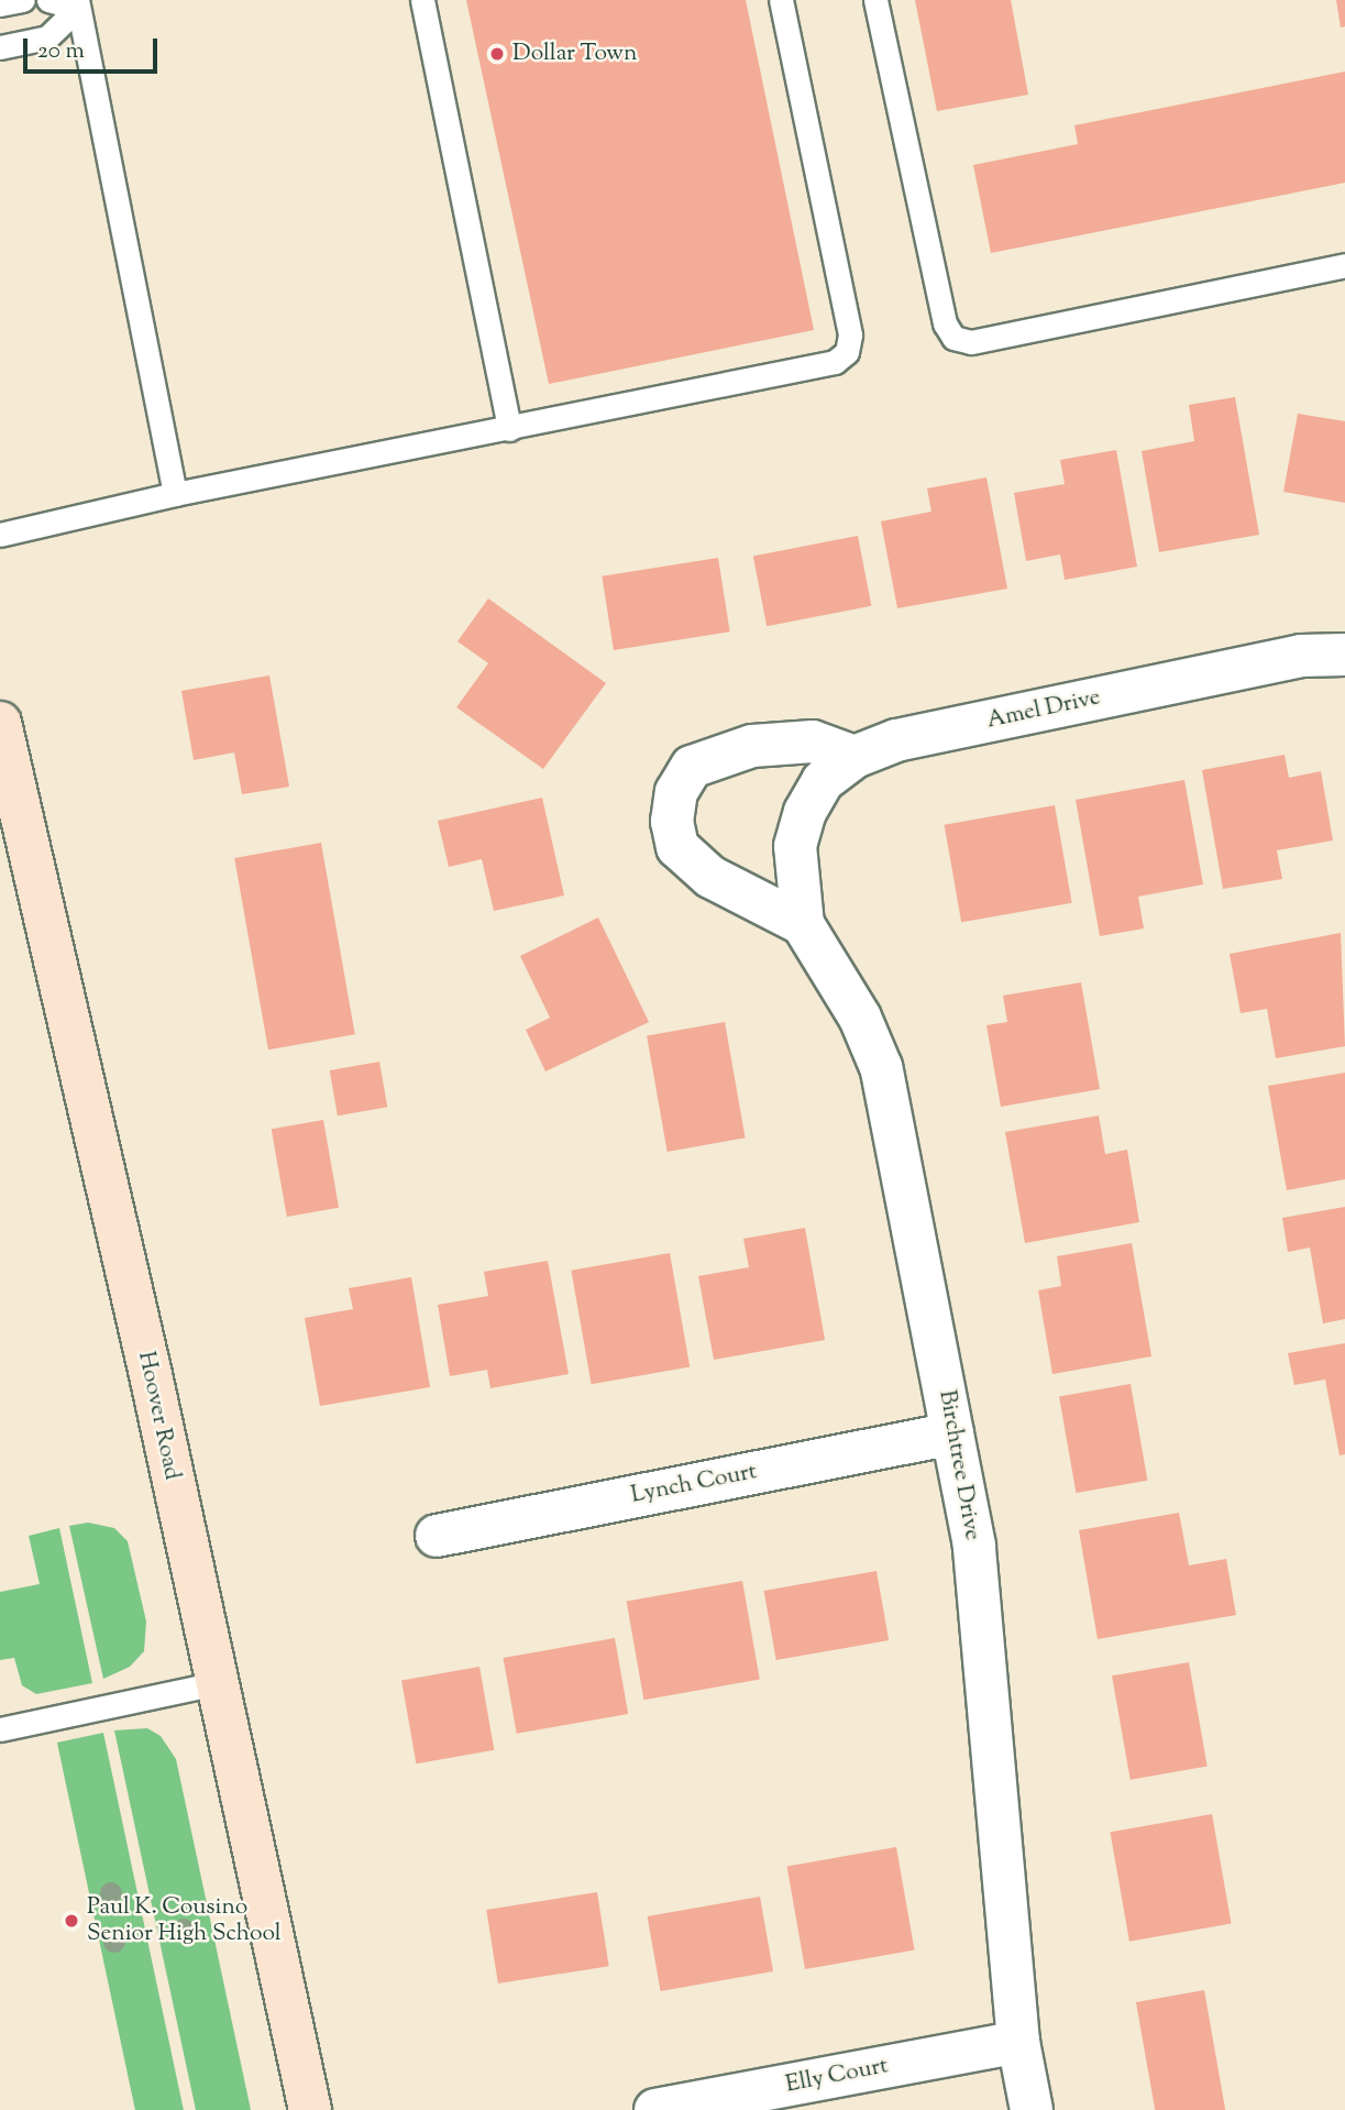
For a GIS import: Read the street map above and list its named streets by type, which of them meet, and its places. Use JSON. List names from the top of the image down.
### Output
{
  "streets": {
    "main road": ["Hoover Road"],
    "street": [
      "Amel Drive",
      "Birchtree Drive",
      "Lynch Court",
      "Elly Court"
    ]
  },
  "crossings": [
    ["Amel Drive", "Birchtree Drive"],
    ["Birchtree Drive", "Lynch Court"],
    ["Birchtree Drive", "Elly Court"]
  ],
  "places": ["Dollar Town", "Paul K. Cousino Senior High School"],
  "scale_bar": "20 m"
}
